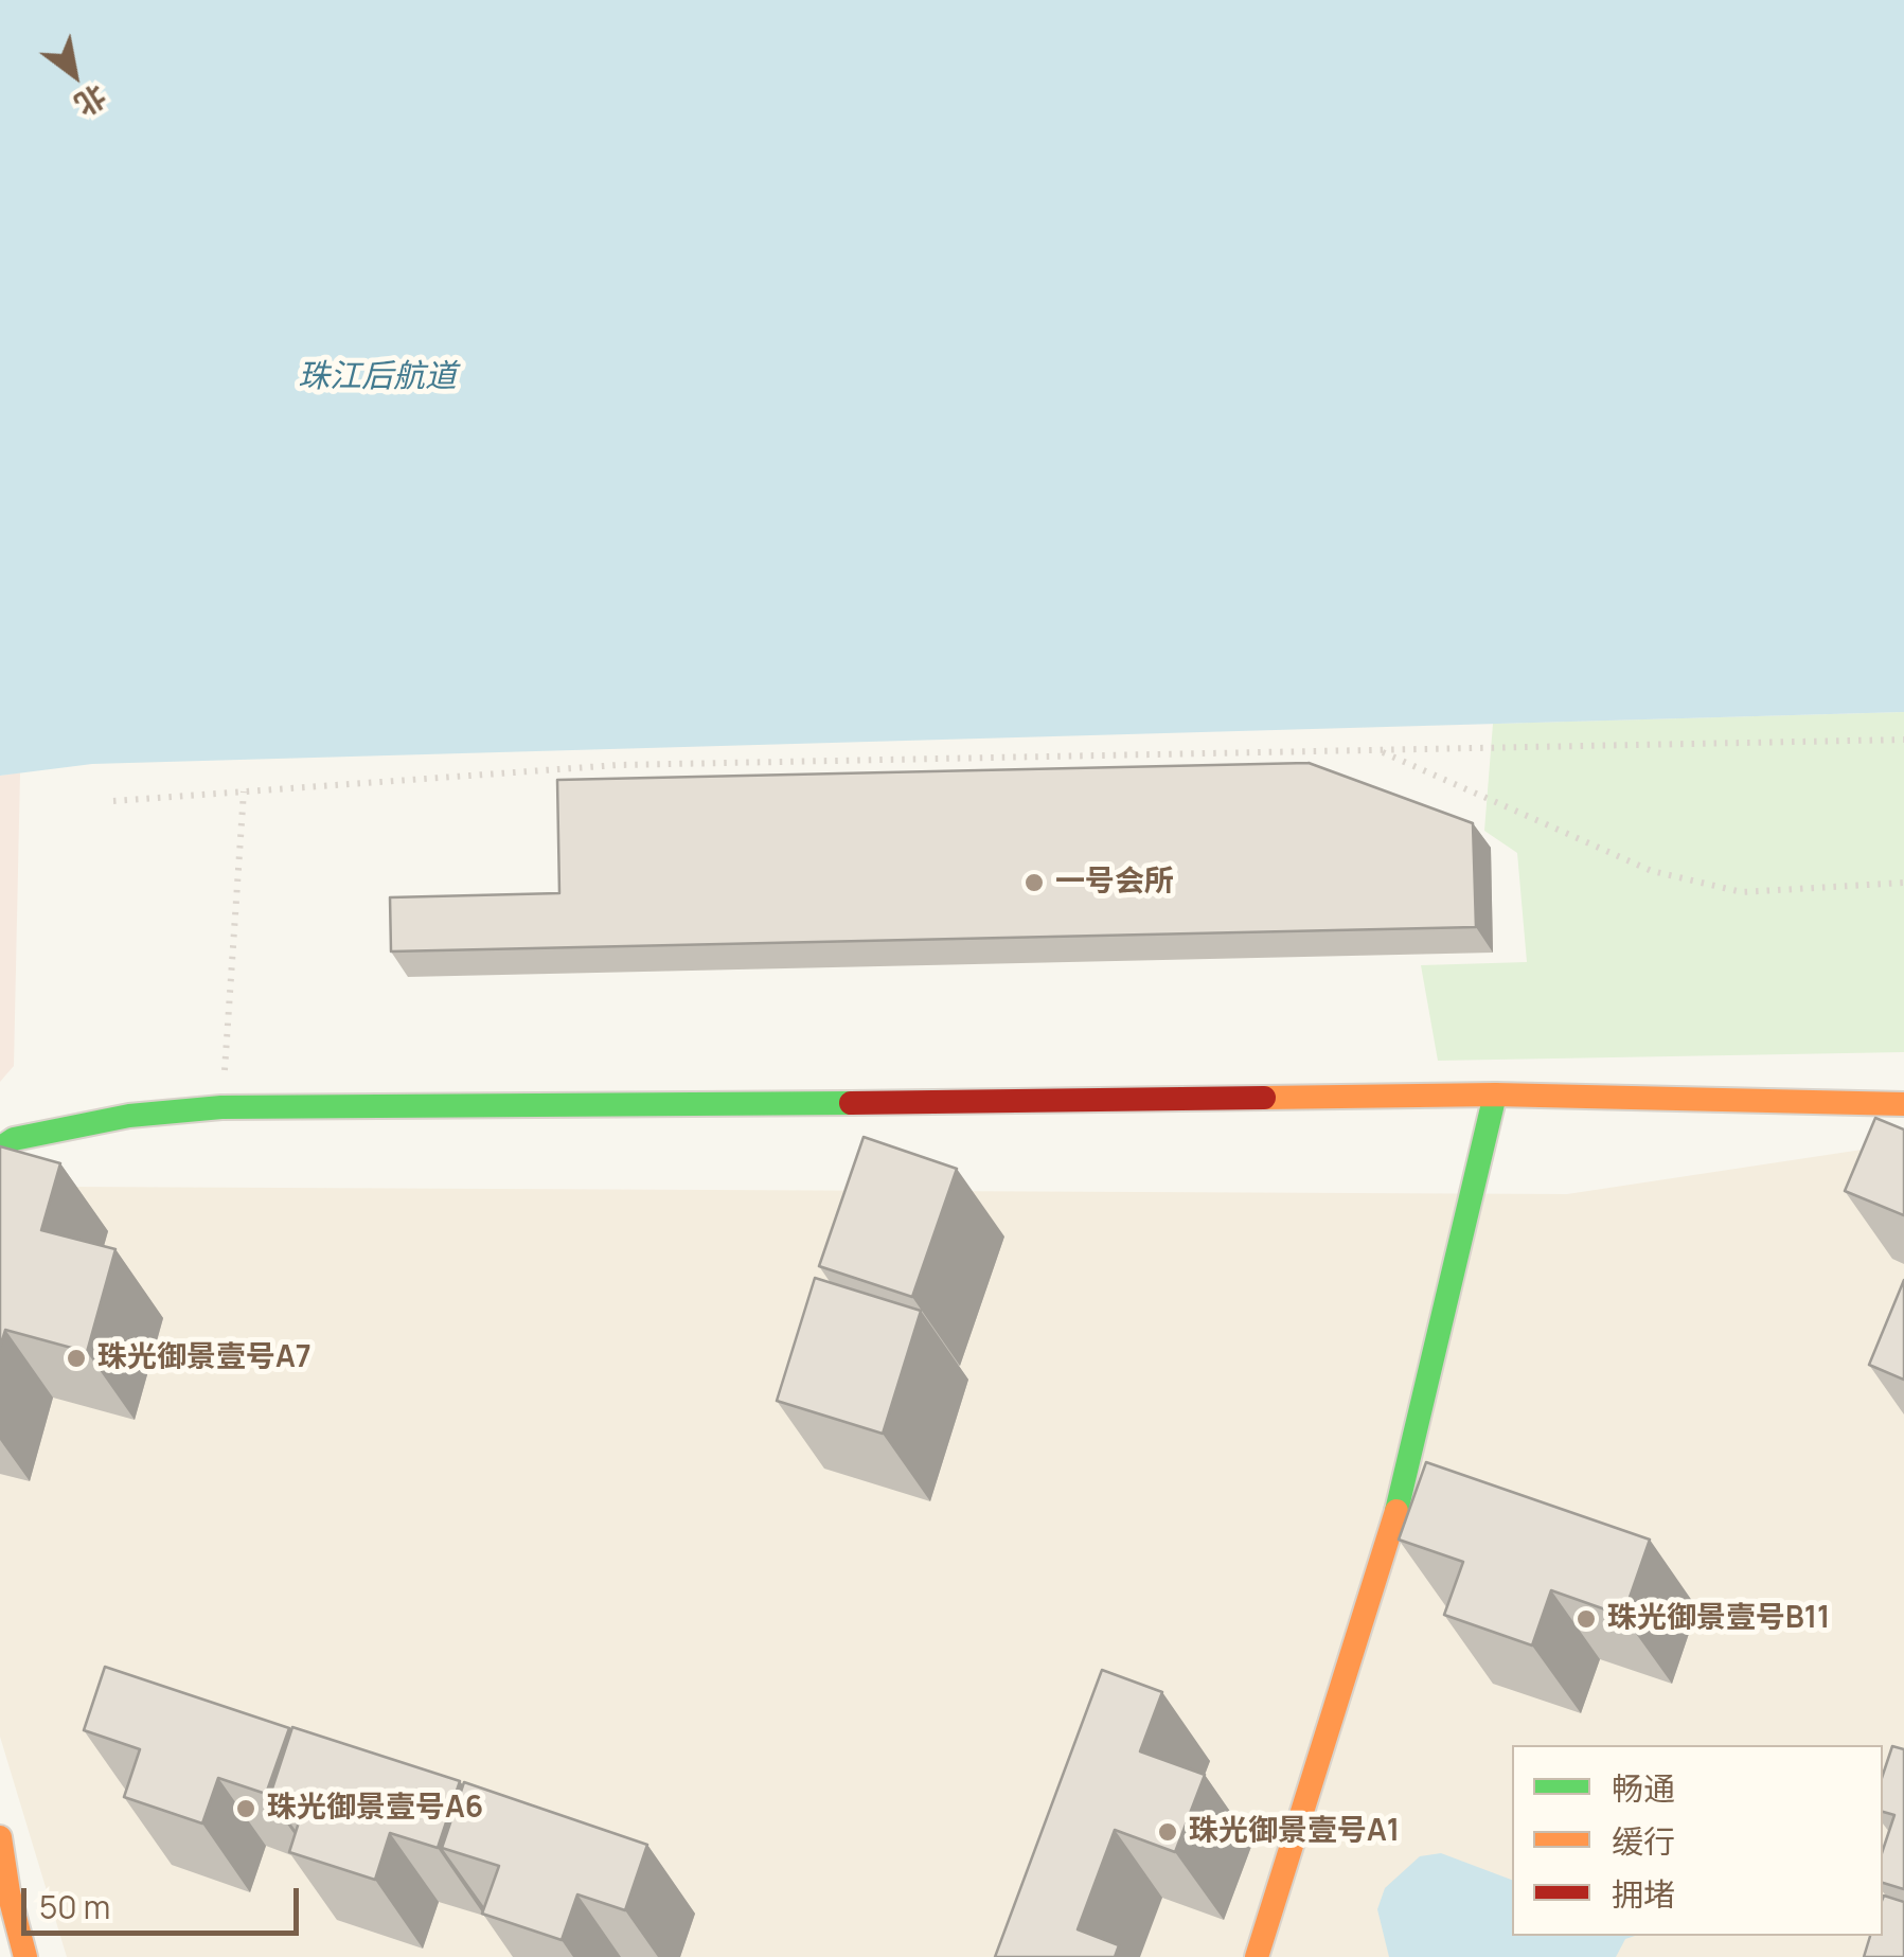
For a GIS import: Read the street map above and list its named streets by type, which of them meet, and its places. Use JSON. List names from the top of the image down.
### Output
{
  "water": ["珠江后航道"],
  "places": [
    "一号会所",
    "珠光御景壹号A7",
    "珠光御景壹号B11",
    "珠光御景壹号A6",
    "珠光御景壹号A1"
  ],
  "legend": ["畅通", "缓行", "拥堵"],
  "scale_bar": "50 m",
  "north": "bottom right"
}
